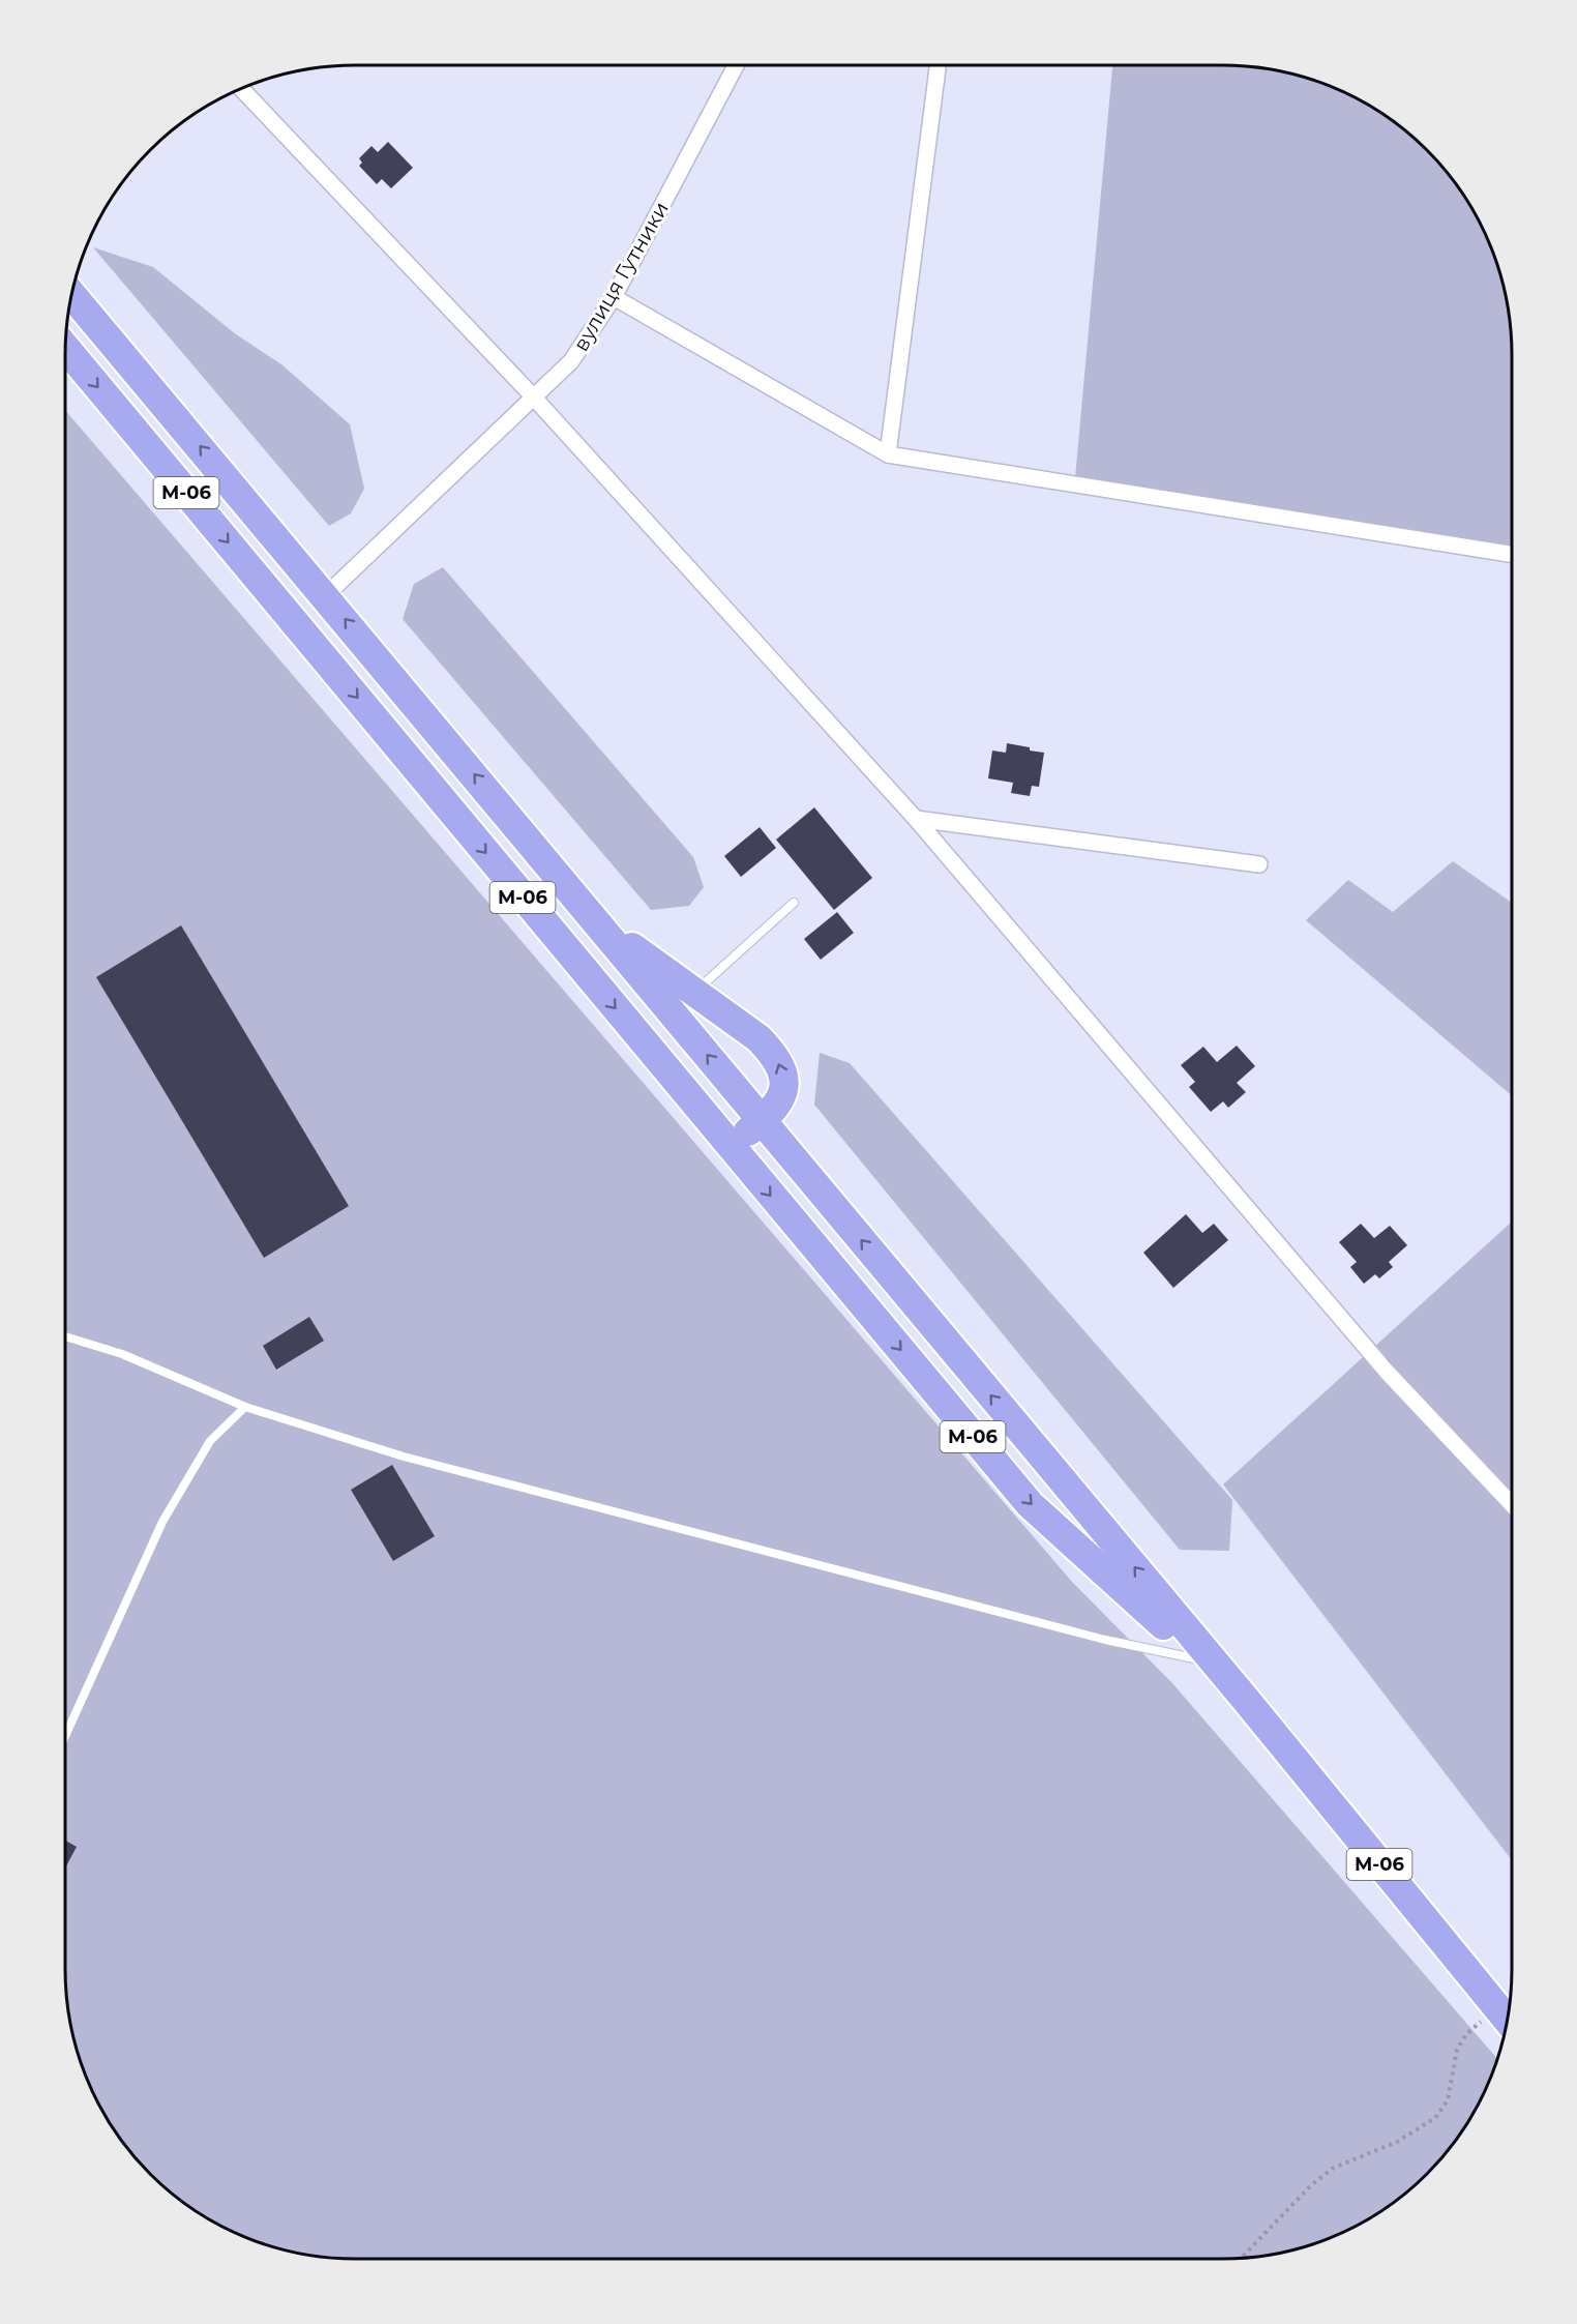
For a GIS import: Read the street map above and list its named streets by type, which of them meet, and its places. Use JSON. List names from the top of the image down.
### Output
{
  "streets": {
    "highway": ["М-06"],
    "street": ["вулиця Гутники"]
  },
  "crossings": [
    ["вулиця Гутники", "М-06"]
  ]
}
